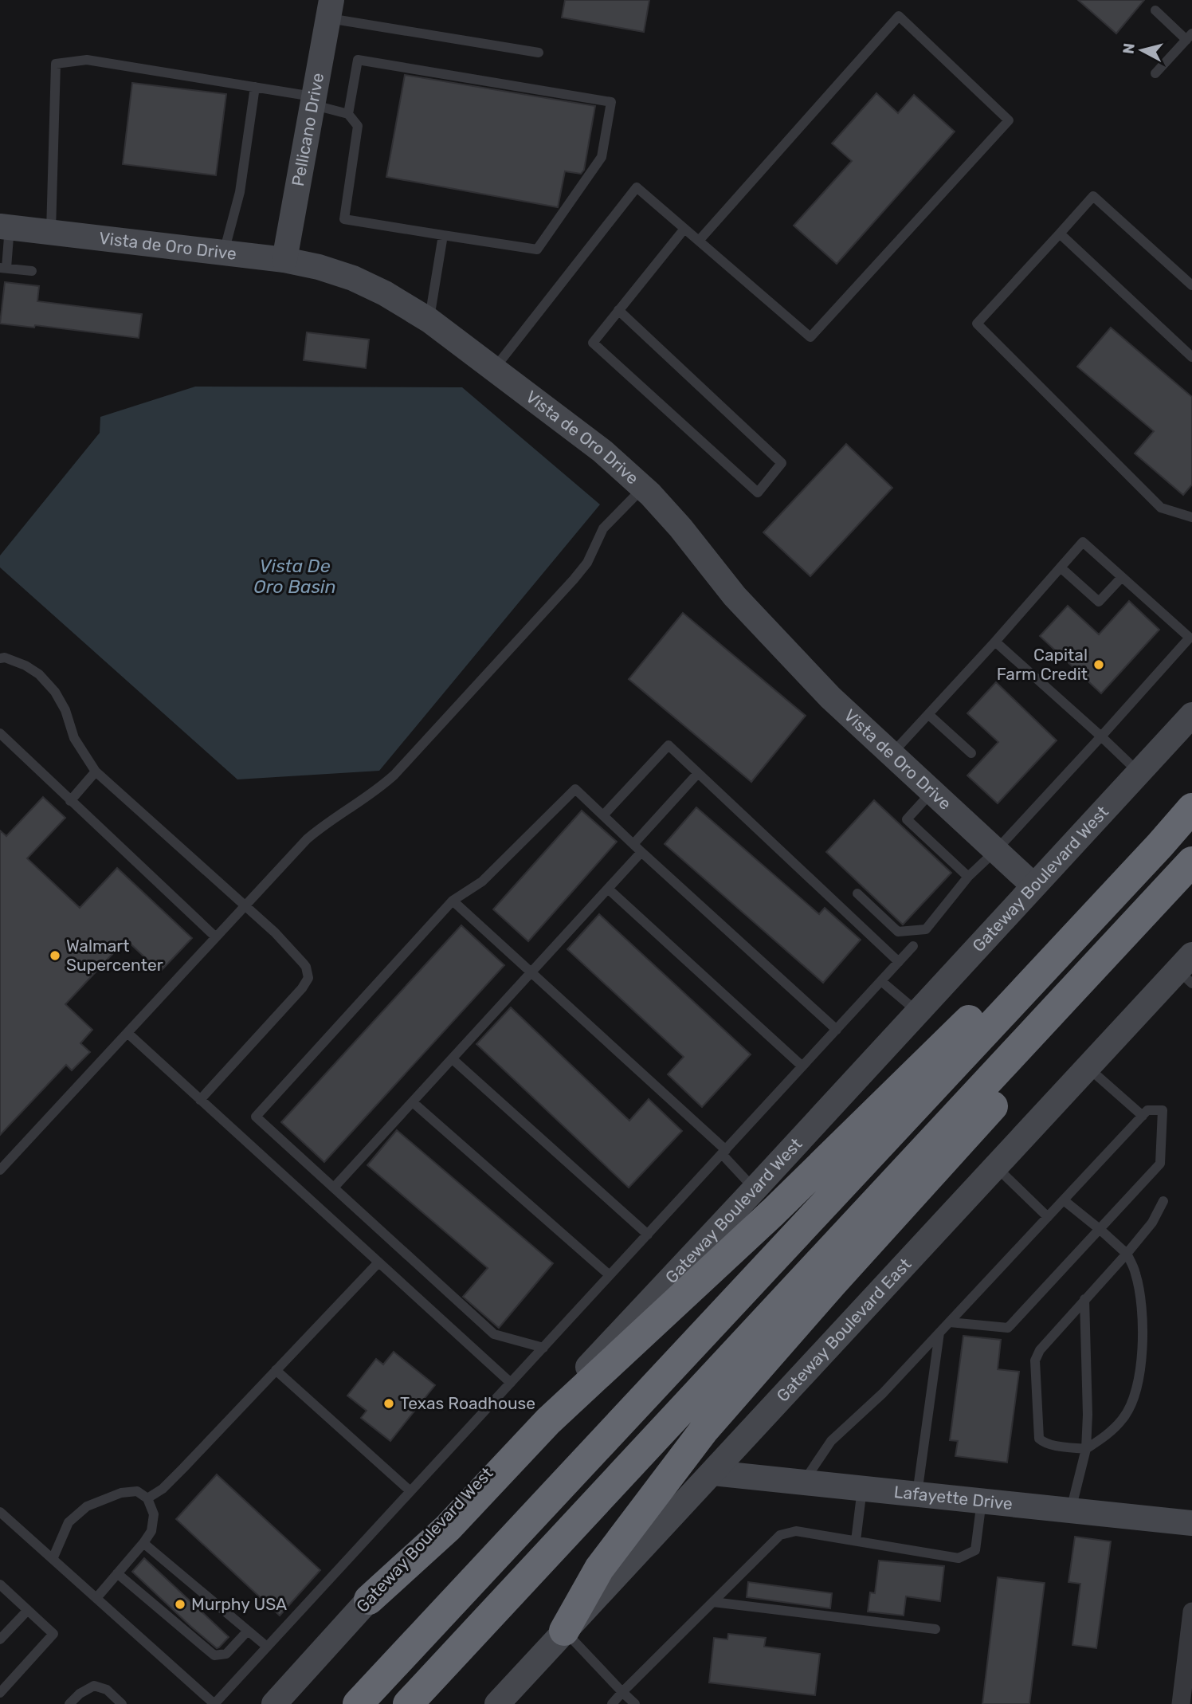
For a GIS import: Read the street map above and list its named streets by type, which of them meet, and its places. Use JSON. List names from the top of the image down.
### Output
{
  "streets": {
    "main road": [
      "Pellicano Drive",
      "Vista de Oro Drive",
      "Gateway Boulevard West",
      "Gateway Boulevard East",
      "Lafayette Drive"
    ]
  },
  "crossings": [
    ["Pellicano Drive", "Vista de Oro Drive"],
    ["Vista de Oro Drive", "Gateway Boulevard West"],
    ["Gateway Boulevard East", "Lafayette Drive"]
  ],
  "water": ["Vista De Oro Basin"],
  "places": [
    "Capital Farm Credit",
    "Walmart Supercenter",
    "Texas Roadhouse",
    "Murphy USA"
  ],
  "north": "left"
}
